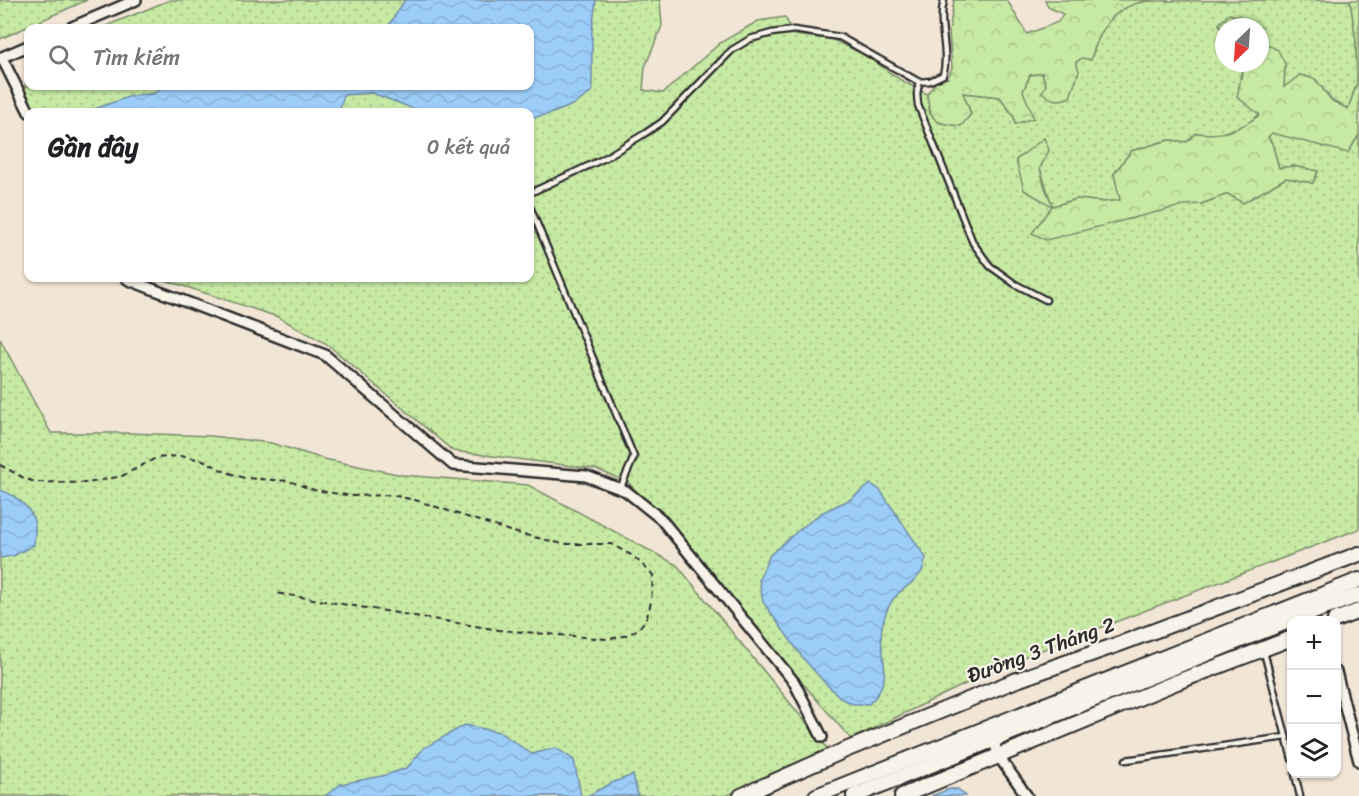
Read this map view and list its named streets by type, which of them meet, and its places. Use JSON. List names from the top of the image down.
{
  "streets": {
    "main road": ["Đường 3 Tháng 2"]
  },
  "north": "bottom left",
  "page": {
    "search": "Tìm kiếm",
    "heading": ["Gần đây", "0 kết quả"],
    "map_buttons": ["+", "−"]
  }
}
